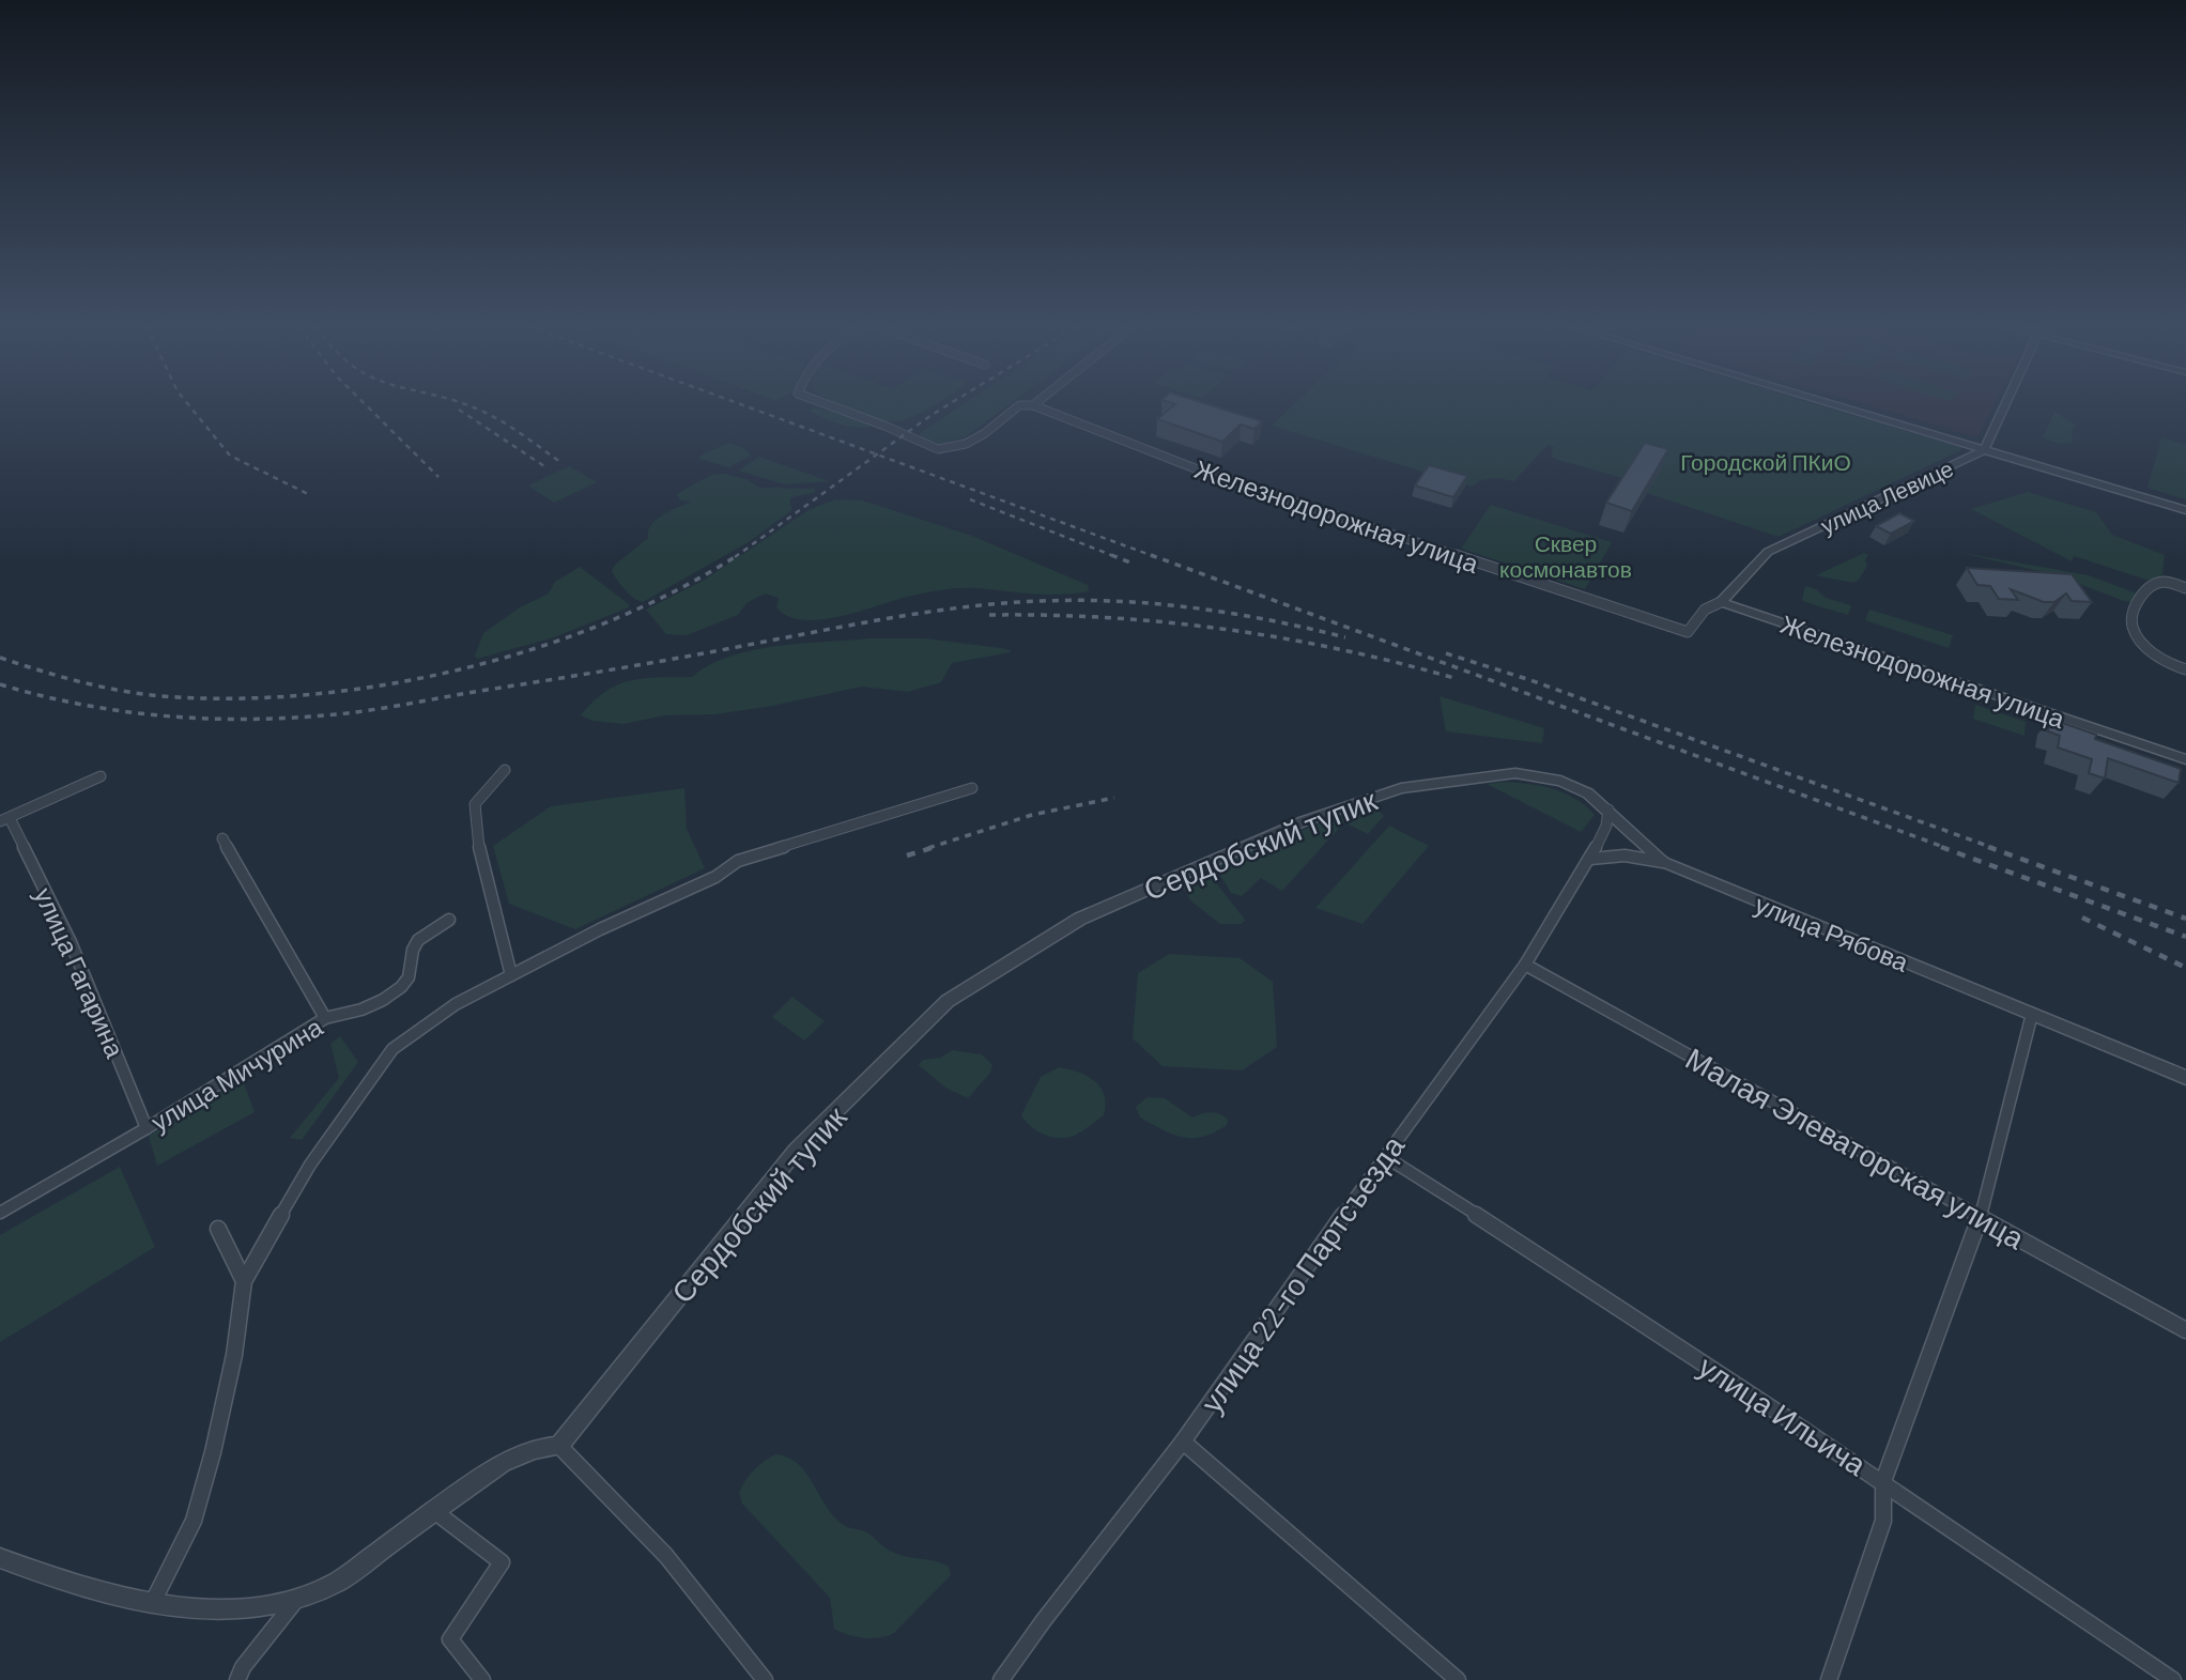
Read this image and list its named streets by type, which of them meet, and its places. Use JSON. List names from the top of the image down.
{
  "streets": {
    "street": [
      "улица Левице",
      "Железнодорожная улица",
      "Сердобский тупик",
      "улица Рябова",
      "улица Гагарина",
      "улица Мичурина",
      "Малая Элеваторская улица",
      "улица 22-го Партсъезда",
      "улица Ильича"
    ]
  },
  "crossings": [
    ["улица Левице", "Железнодорожная улица"],
    ["Сердобский тупик", "улица Рябова"],
    ["улица Рябова", "улица 22-го Партсъезда"],
    ["улица Гагарина", "улица Мичурина"],
    ["Малая Элеваторская улица", "улица 22-го Партсъезда"],
    ["улица 22-го Партсъезда", "улица Ильича"]
  ],
  "parks": ["Городской ПКиО", "Сквер космонавтов"]
}
